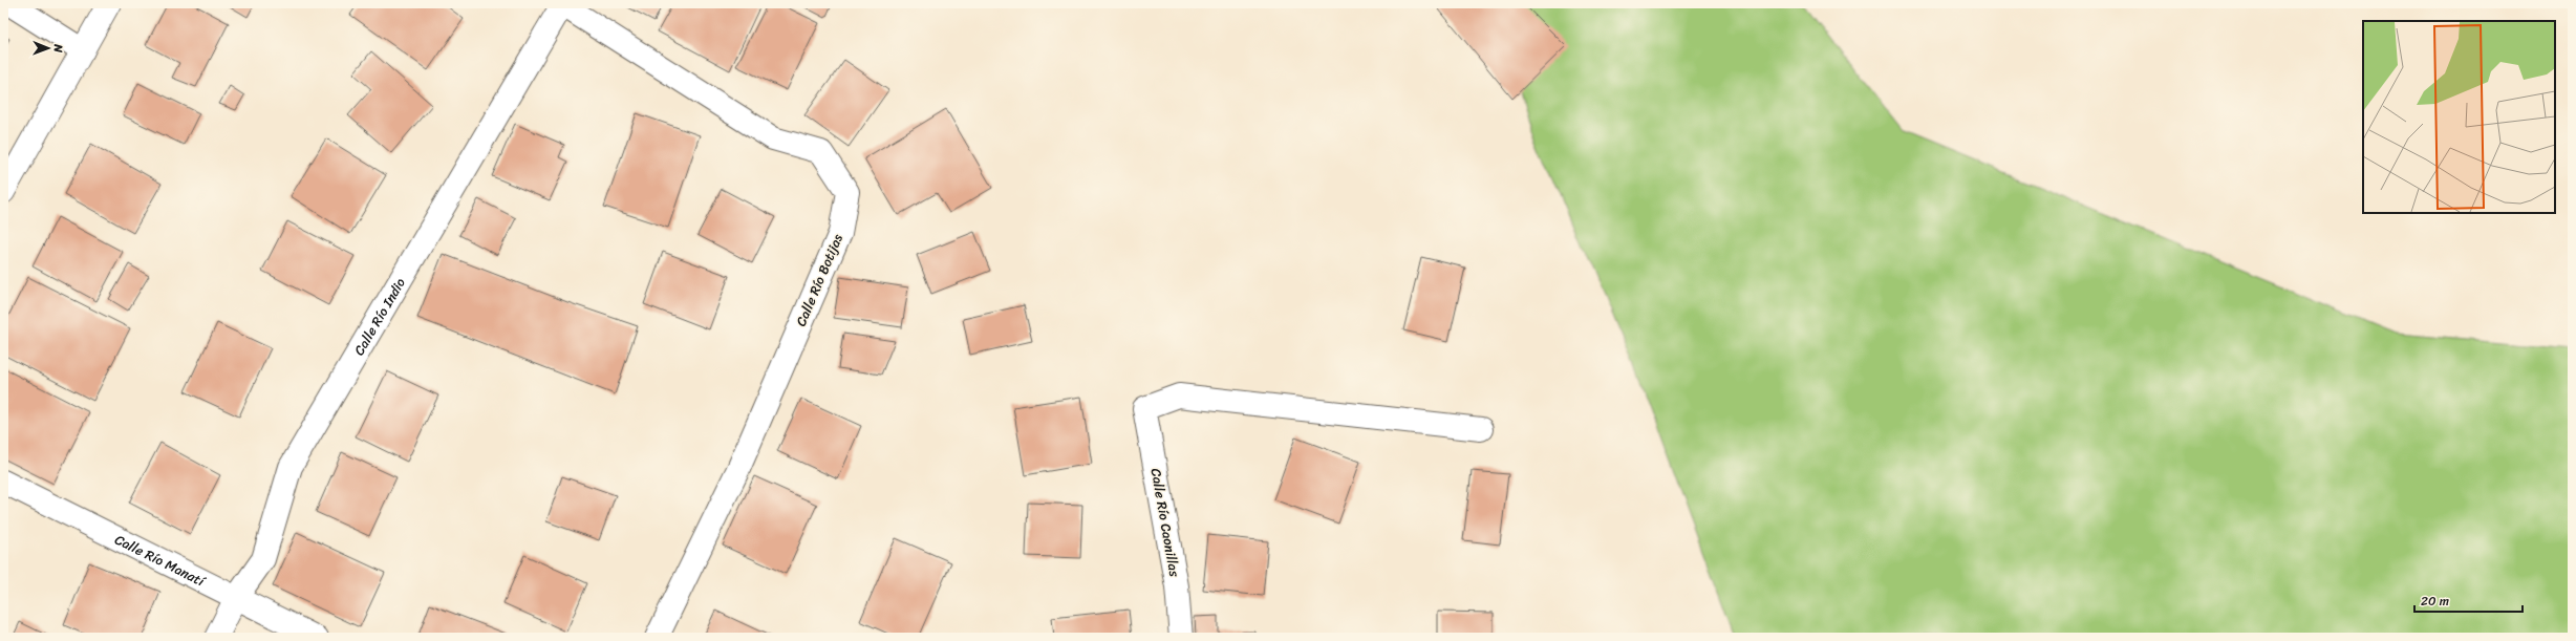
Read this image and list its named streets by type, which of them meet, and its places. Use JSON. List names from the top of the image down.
{
  "streets": {
    "street": [
      "Calle Río Botijas",
      "Calle Río Indio",
      "Calle Río Caonillas",
      "Calle Río Manatí"
    ]
  },
  "crossings": [
    ["Calle Río Botijas", "Calle Río Indio"],
    ["Calle Río Indio", "Calle Río Manatí"]
  ],
  "scale_bar": "20 m",
  "north": "right"
}
